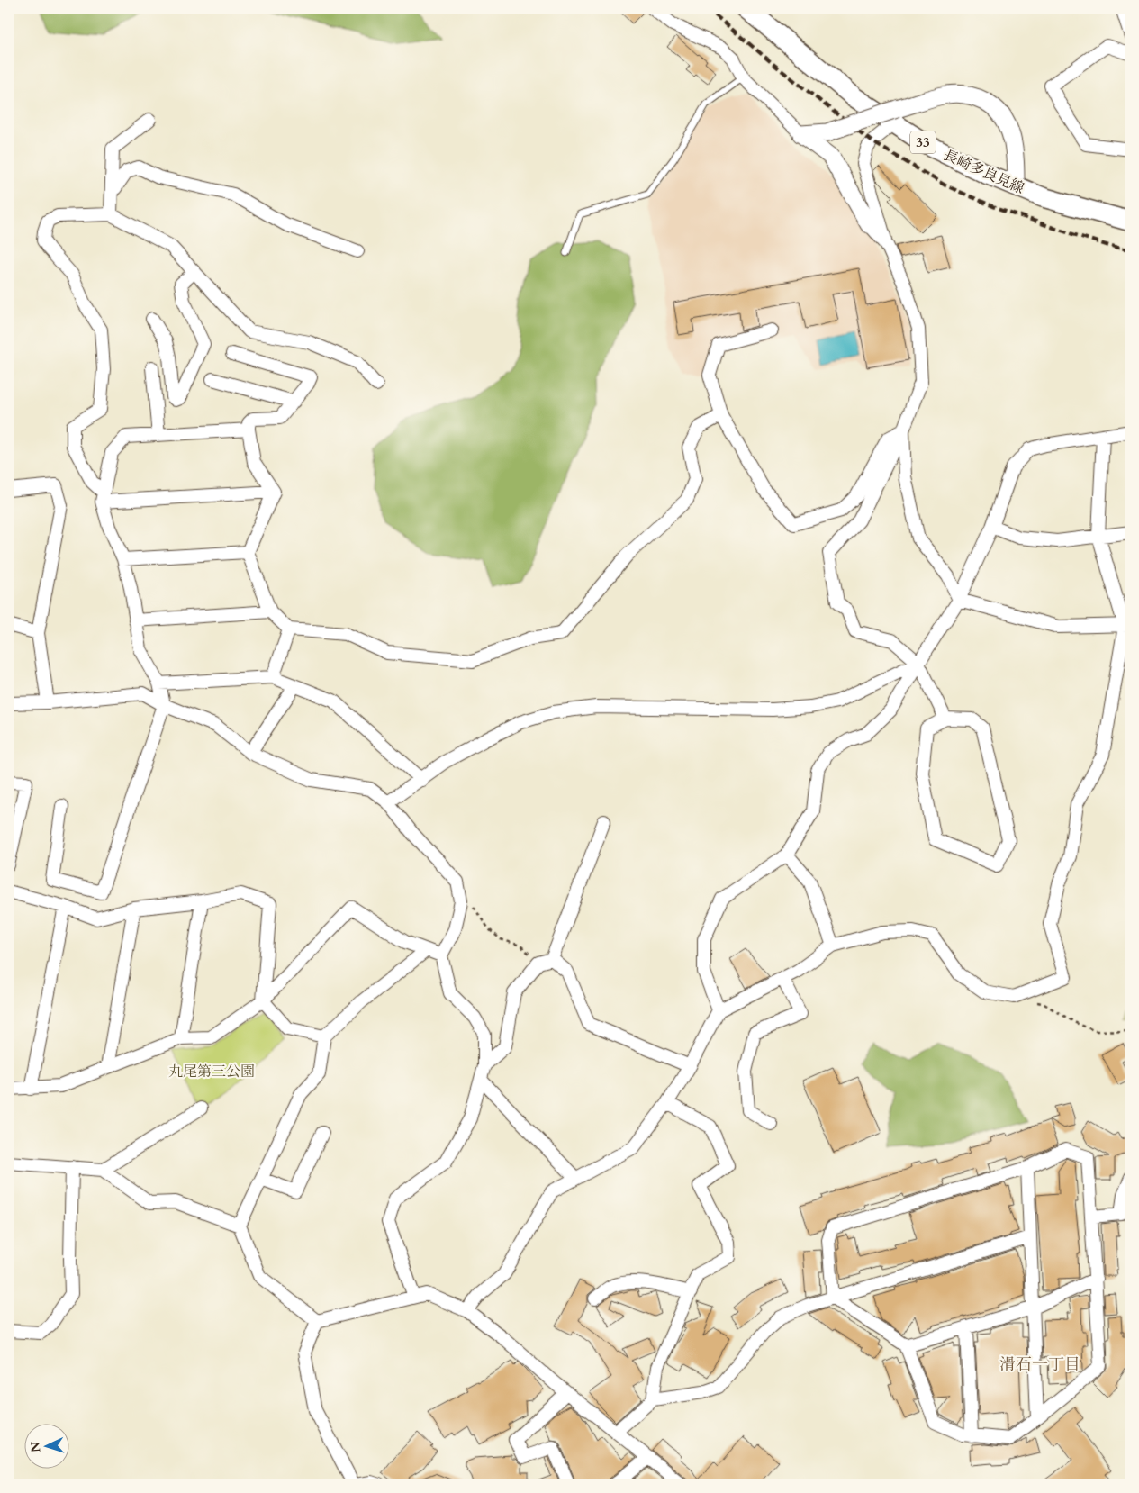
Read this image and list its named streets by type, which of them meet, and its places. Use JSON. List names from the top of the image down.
{
  "streets": {
    "main road": ["33", "長崎多良見線"]
  },
  "districts": ["滑石一丁目"],
  "parks": ["丸尾第三公園"],
  "north": "left"
}
